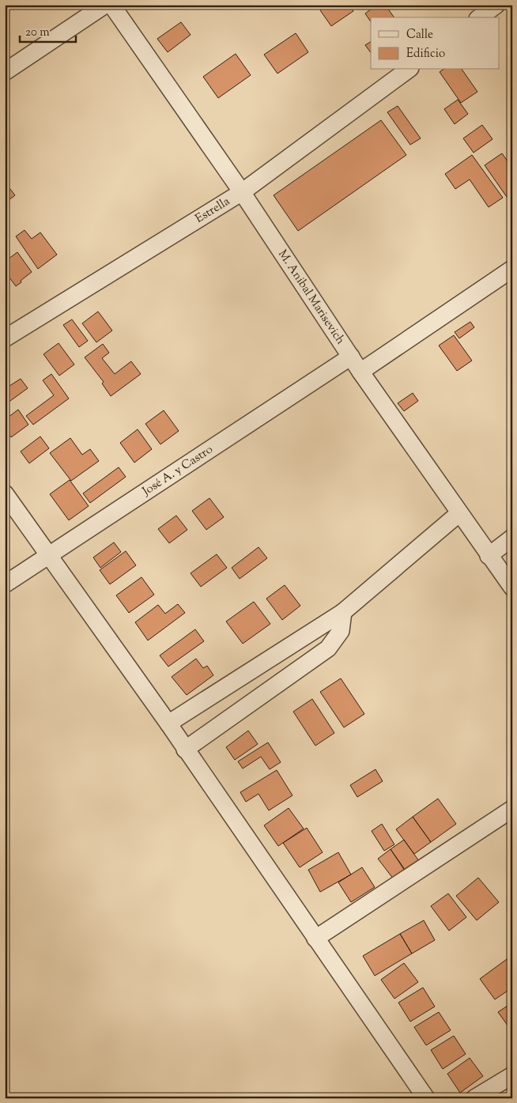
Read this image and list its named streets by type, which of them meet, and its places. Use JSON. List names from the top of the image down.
{
  "streets": {
    "street": ["Estrella", "M. Anibal Marisevich", "José A. y Castro"]
  },
  "crossings": [
    ["Estrella", "M. Anibal Marisevich"],
    ["M. Anibal Marisevich", "José A. y Castro"]
  ],
  "legend": ["Calle", "Edificio"],
  "scale_bar": "20 m"
}
